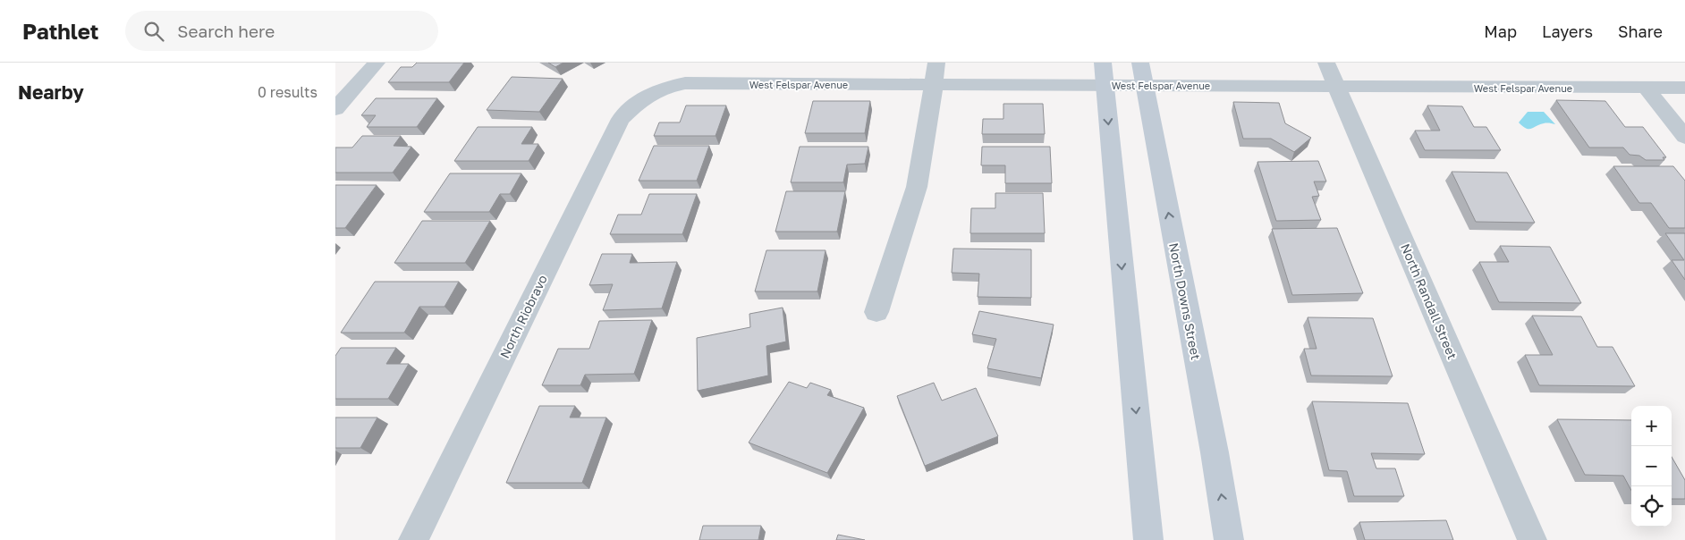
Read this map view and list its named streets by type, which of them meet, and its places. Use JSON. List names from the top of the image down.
{
  "streets": {
    "main road": ["North Downs Street"],
    "street": ["West Felspar Avenue", "North Randall Street", "North Riobravo"]
  },
  "crossings": [
    ["West Felspar Avenue", "North Downs Street"],
    ["West Felspar Avenue", "North Randall Street"],
    ["West Felspar Avenue", "North Riobravo"]
  ],
  "page": {
    "header": "Pathlet",
    "search": "Search here",
    "nav": ["Map", "Layers", "Share"],
    "heading": ["Nearby", "0 results"],
    "map_buttons": ["+", "−"]
  }
}
